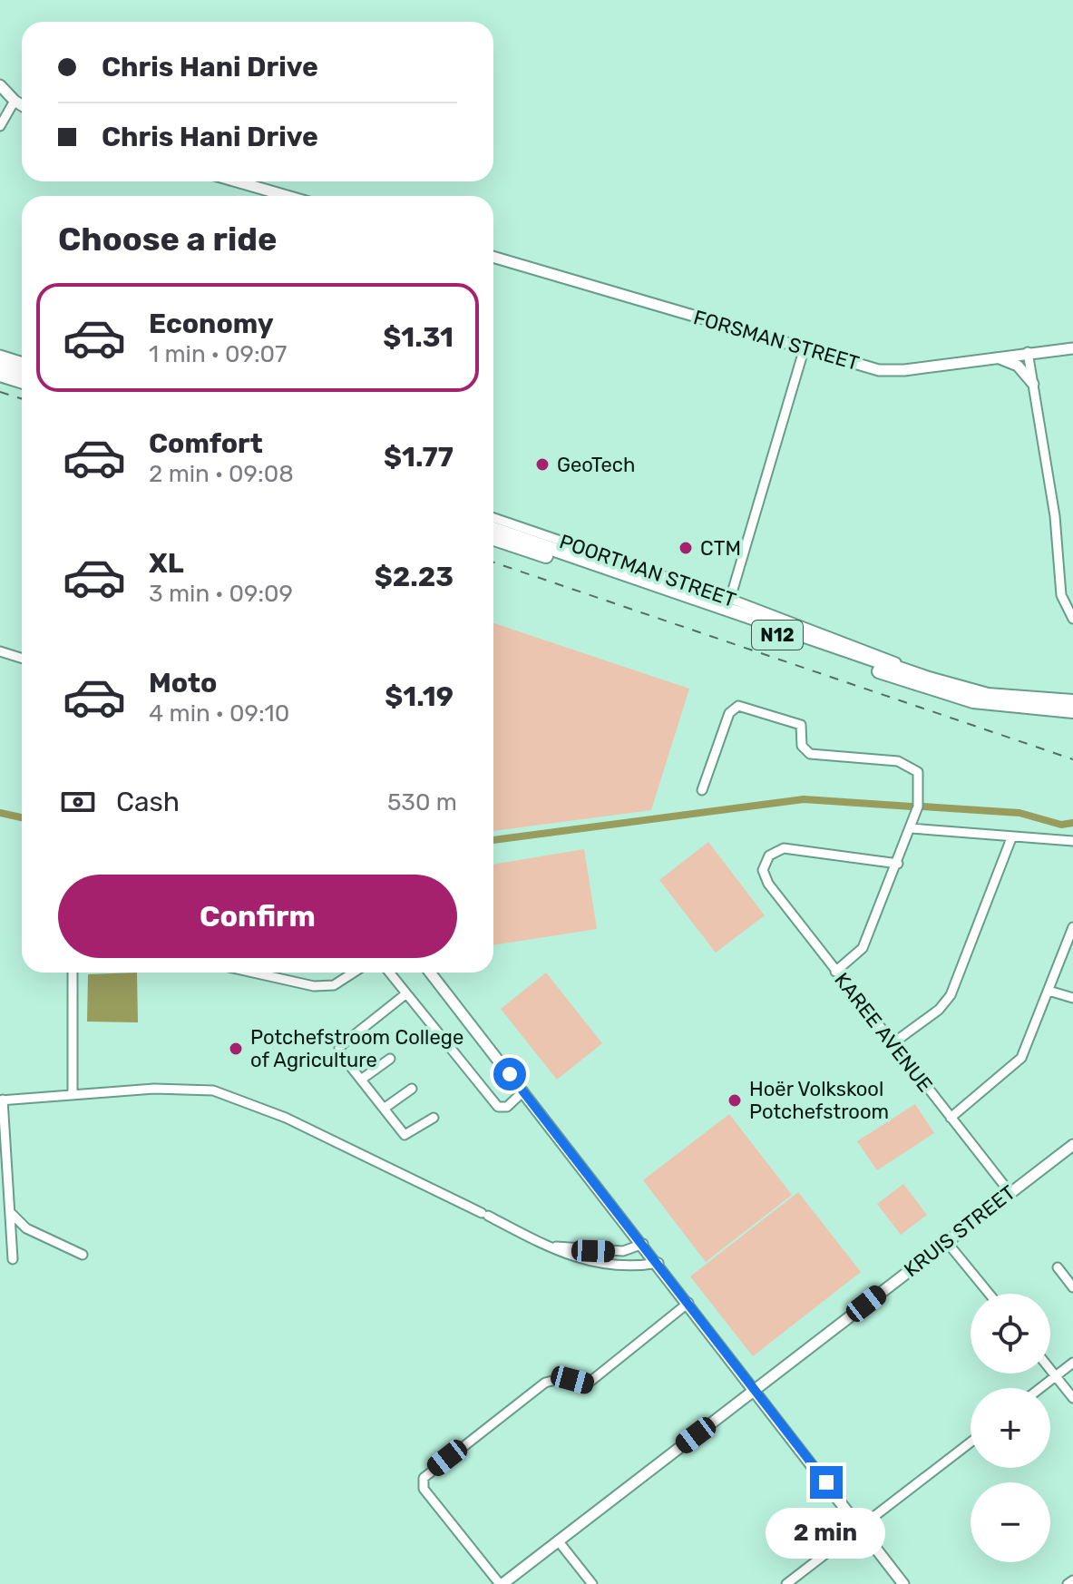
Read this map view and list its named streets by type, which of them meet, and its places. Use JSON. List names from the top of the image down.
{
  "streets": {
    "highway": ["N12"],
    "street": [
      "FORSMAN STREET",
      "POORTMAN STREET",
      "KAREE AVENUE",
      "KRUIS STREET"
    ]
  },
  "crossings": [
    ["POORTMAN STREET", "N12"],
    ["KAREE AVENUE", "KRUIS STREET"]
  ],
  "places": [
    "GeoTech",
    "CTM",
    "Potchefstroom College of Agriculture",
    "Hoër Volkskool Potchefstroom"
  ],
  "page": {
    "banner": ["Chris Hani Drive", "Chris Hani Drive"],
    "heading": "Choose a ride",
    "list": [
      {
        "name": "Economy",
        "note": "1 min · 09:07",
        "value": "$1.31"
      },
      {
        "name": "Comfort",
        "note": "2 min · 09:08",
        "value": "$1.77"
      },
      {
        "name": "XL",
        "note": "3 min · 09:09",
        "value": "$2.23"
      },
      {
        "name": "Moto",
        "note": "4 min · 09:10",
        "value": "$1.19"
      }
    ],
    "pay": ["Cash", "530 m"],
    "buttons": "Confirm",
    "map_buttons": ["+", "−"],
    "bubble": "2 min"
  }
}
